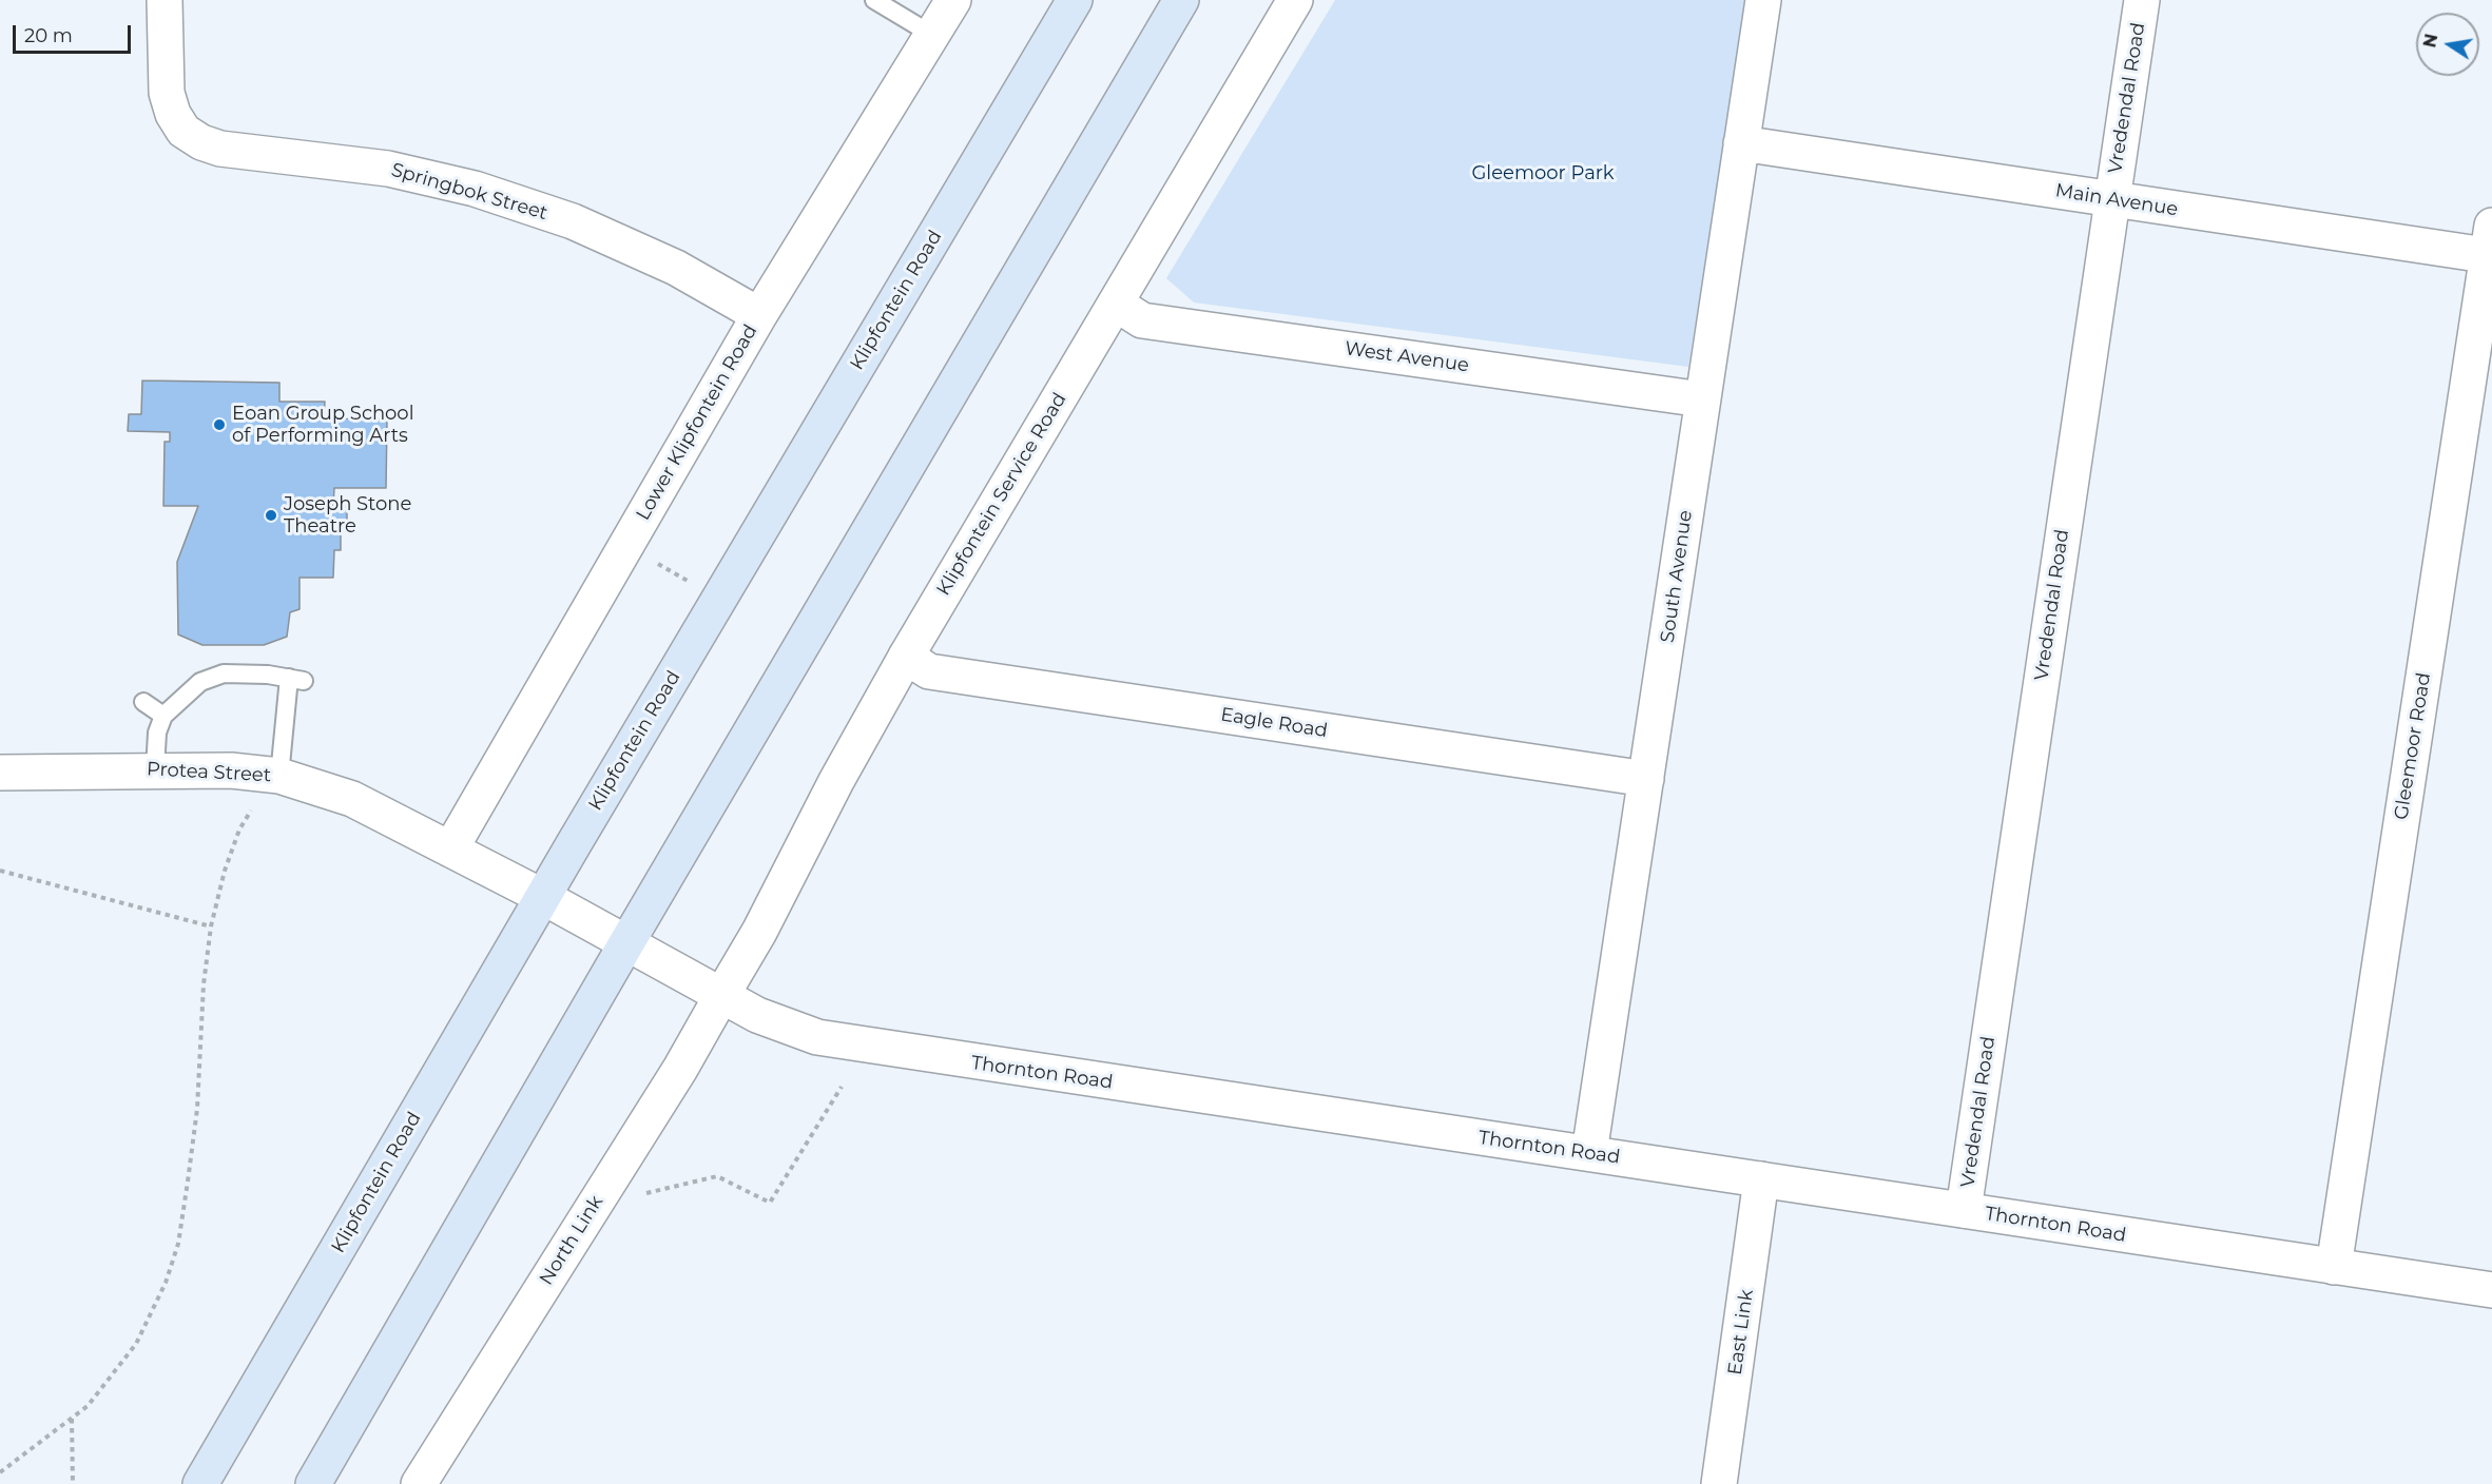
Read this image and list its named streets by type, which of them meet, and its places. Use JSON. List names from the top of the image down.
{
  "streets": {
    "main road": ["Klipfontein Road"],
    "street": [
      "Vredendal Road",
      "Springbok Street",
      "Main Avenue",
      "West Avenue",
      "Lower Klipfontein Road",
      "Klipfontein Service Road",
      "South Avenue",
      "Eagle Road",
      "Gleemoor Road",
      "Protea Street",
      "Thornton Road",
      "North Link",
      "East Link"
    ]
  },
  "crossings": [
    ["Vredendal Road", "Main Avenue"],
    ["Vredendal Road", "Thornton Road"],
    ["Springbok Street", "Lower Klipfontein Road"],
    ["Main Avenue", "South Avenue"],
    ["Main Avenue", "Gleemoor Road"],
    ["Klipfontein Road", "Protea Street"],
    ["West Avenue", "Klipfontein Service Road"],
    ["West Avenue", "South Avenue"],
    ["Lower Klipfontein Road", "Protea Street"],
    ["Klipfontein Service Road", "Eagle Road"],
    ["Klipfontein Service Road", "Thornton Road"],
    ["Klipfontein Service Road", "North Link"],
    ["South Avenue", "Eagle Road"],
    ["South Avenue", "Thornton Road"],
    ["Gleemoor Road", "Thornton Road"],
    ["Protea Street", "Thornton Road"],
    ["Thornton Road", "North Link"],
    ["Thornton Road", "East Link"]
  ],
  "parks": ["Gleemoor Park"],
  "places": ["Eoan Group School of Performing Arts", "Joseph Stone Theatre"],
  "scale_bar": "20 m",
  "north": "left"
}
